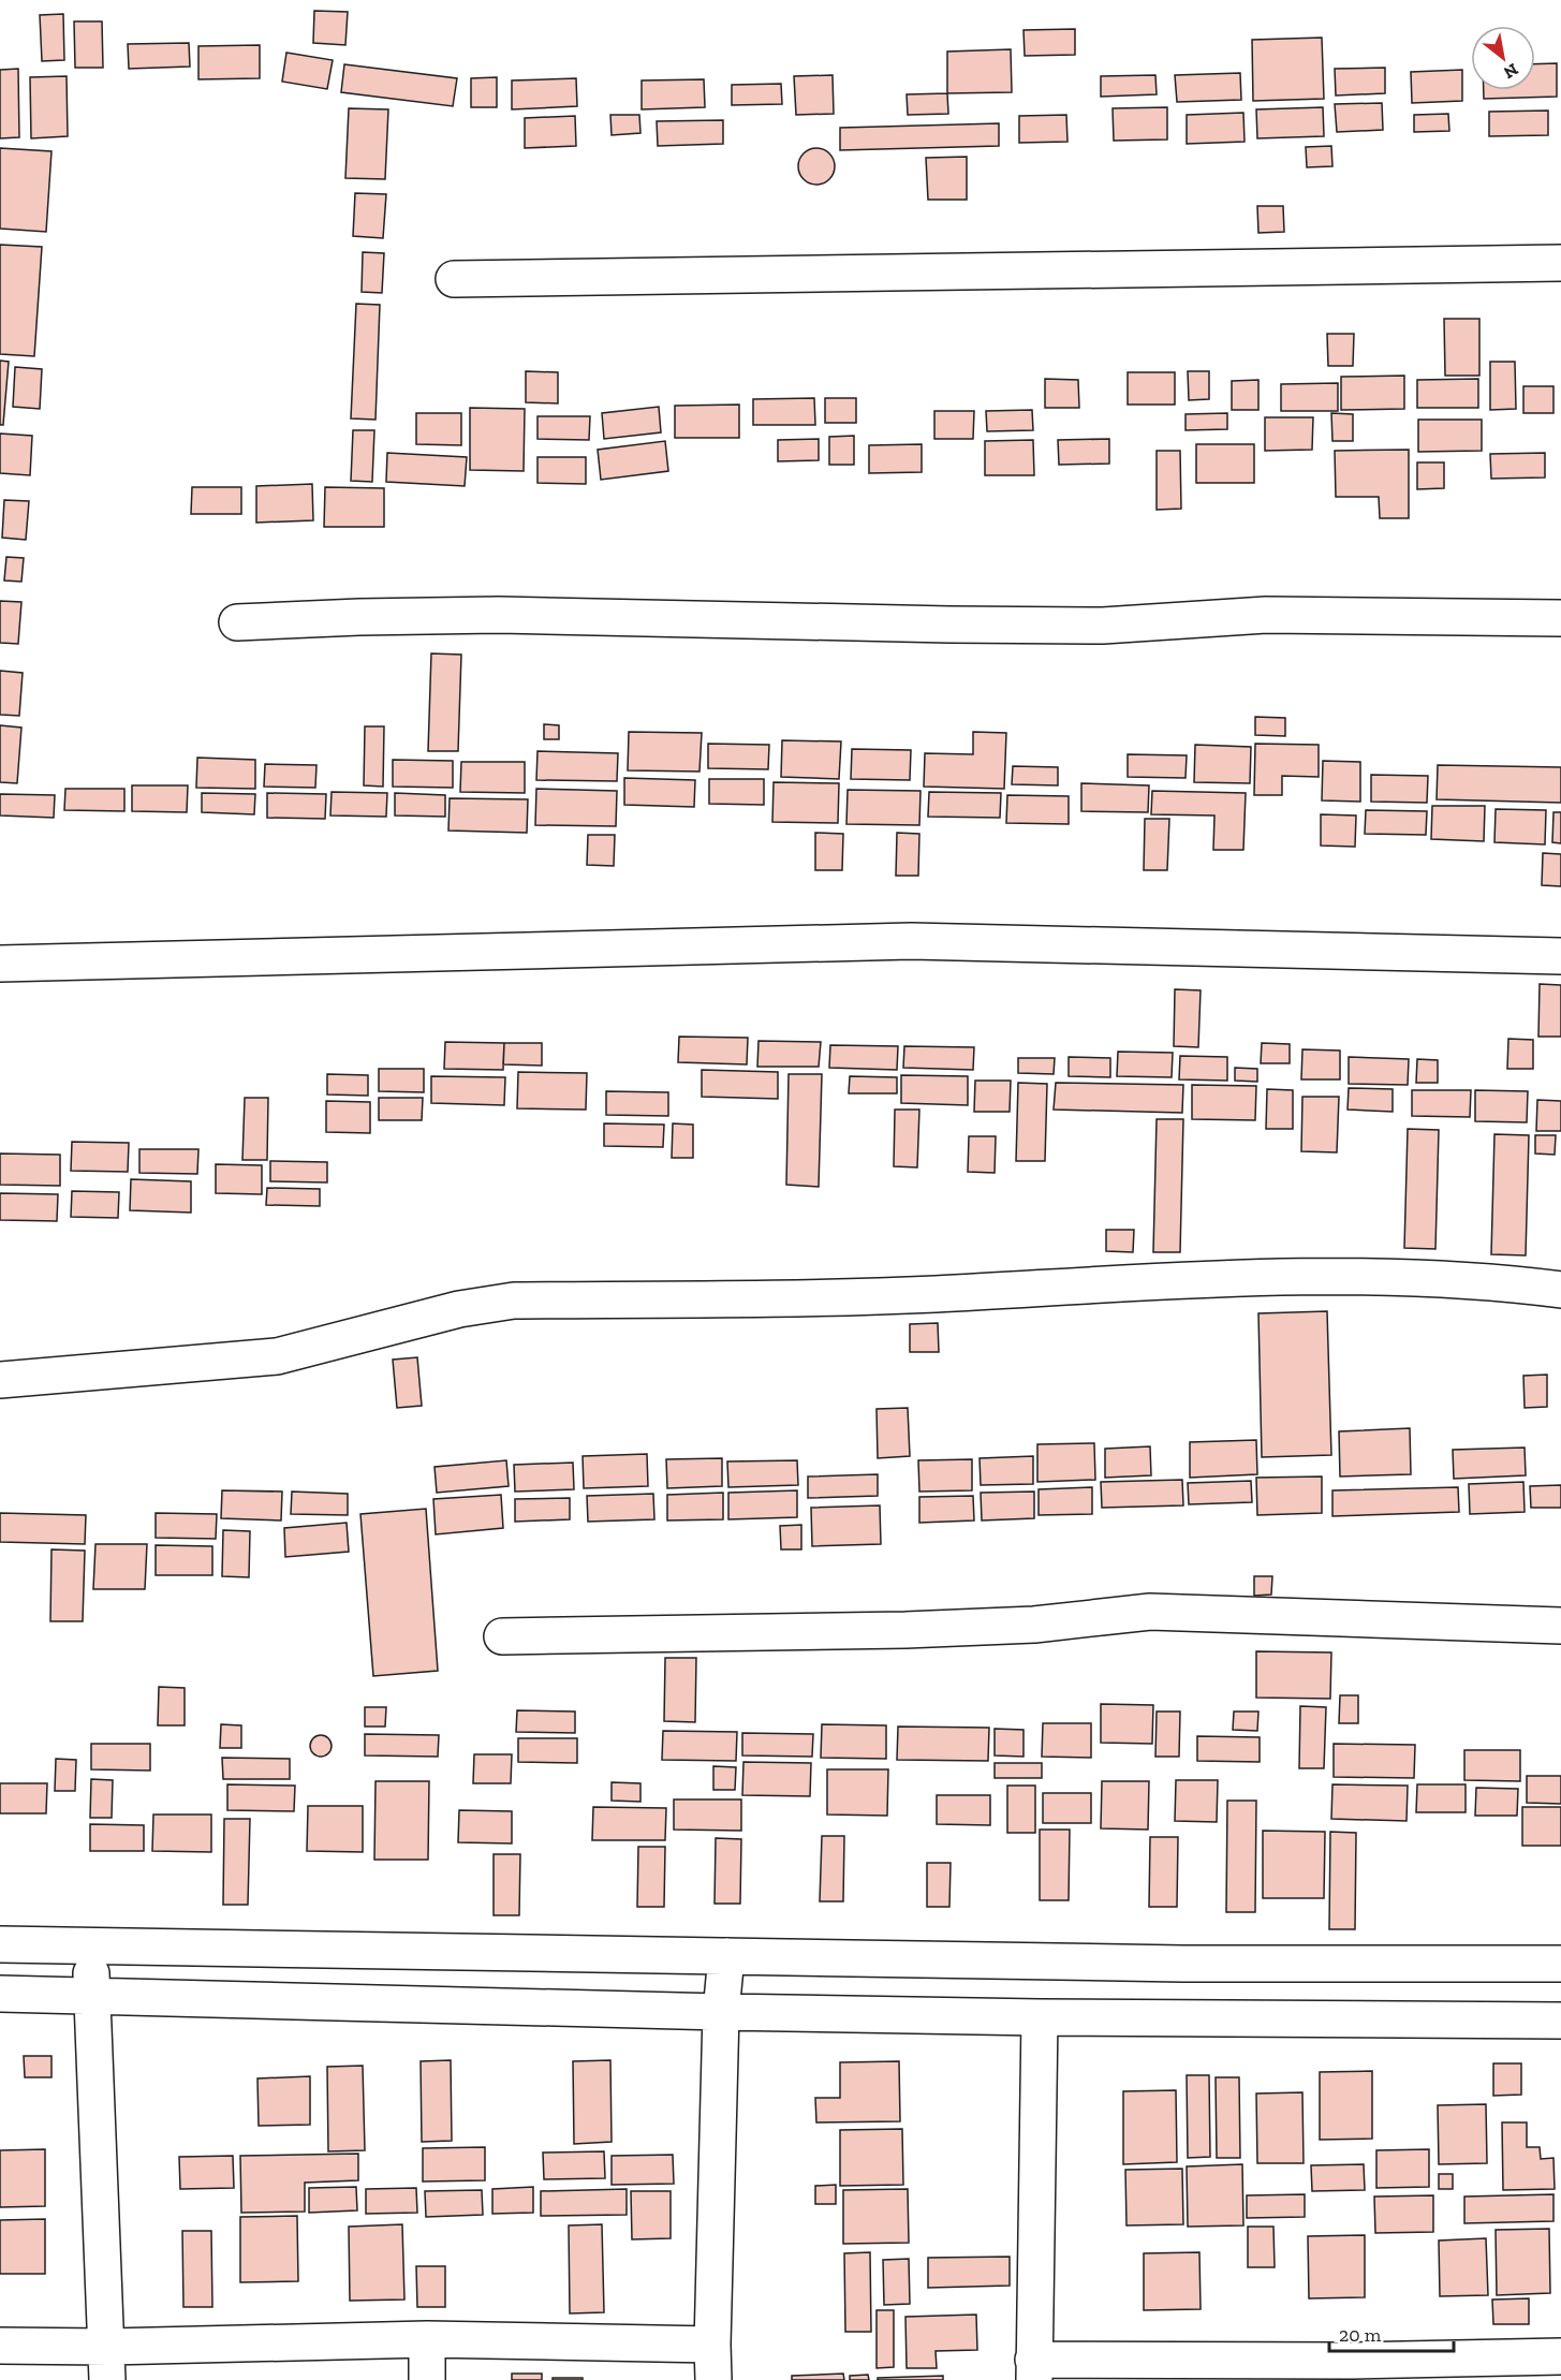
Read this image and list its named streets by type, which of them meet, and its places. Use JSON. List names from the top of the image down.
{
  "scale_bar": "20 m",
  "north": "bottom right"
}
